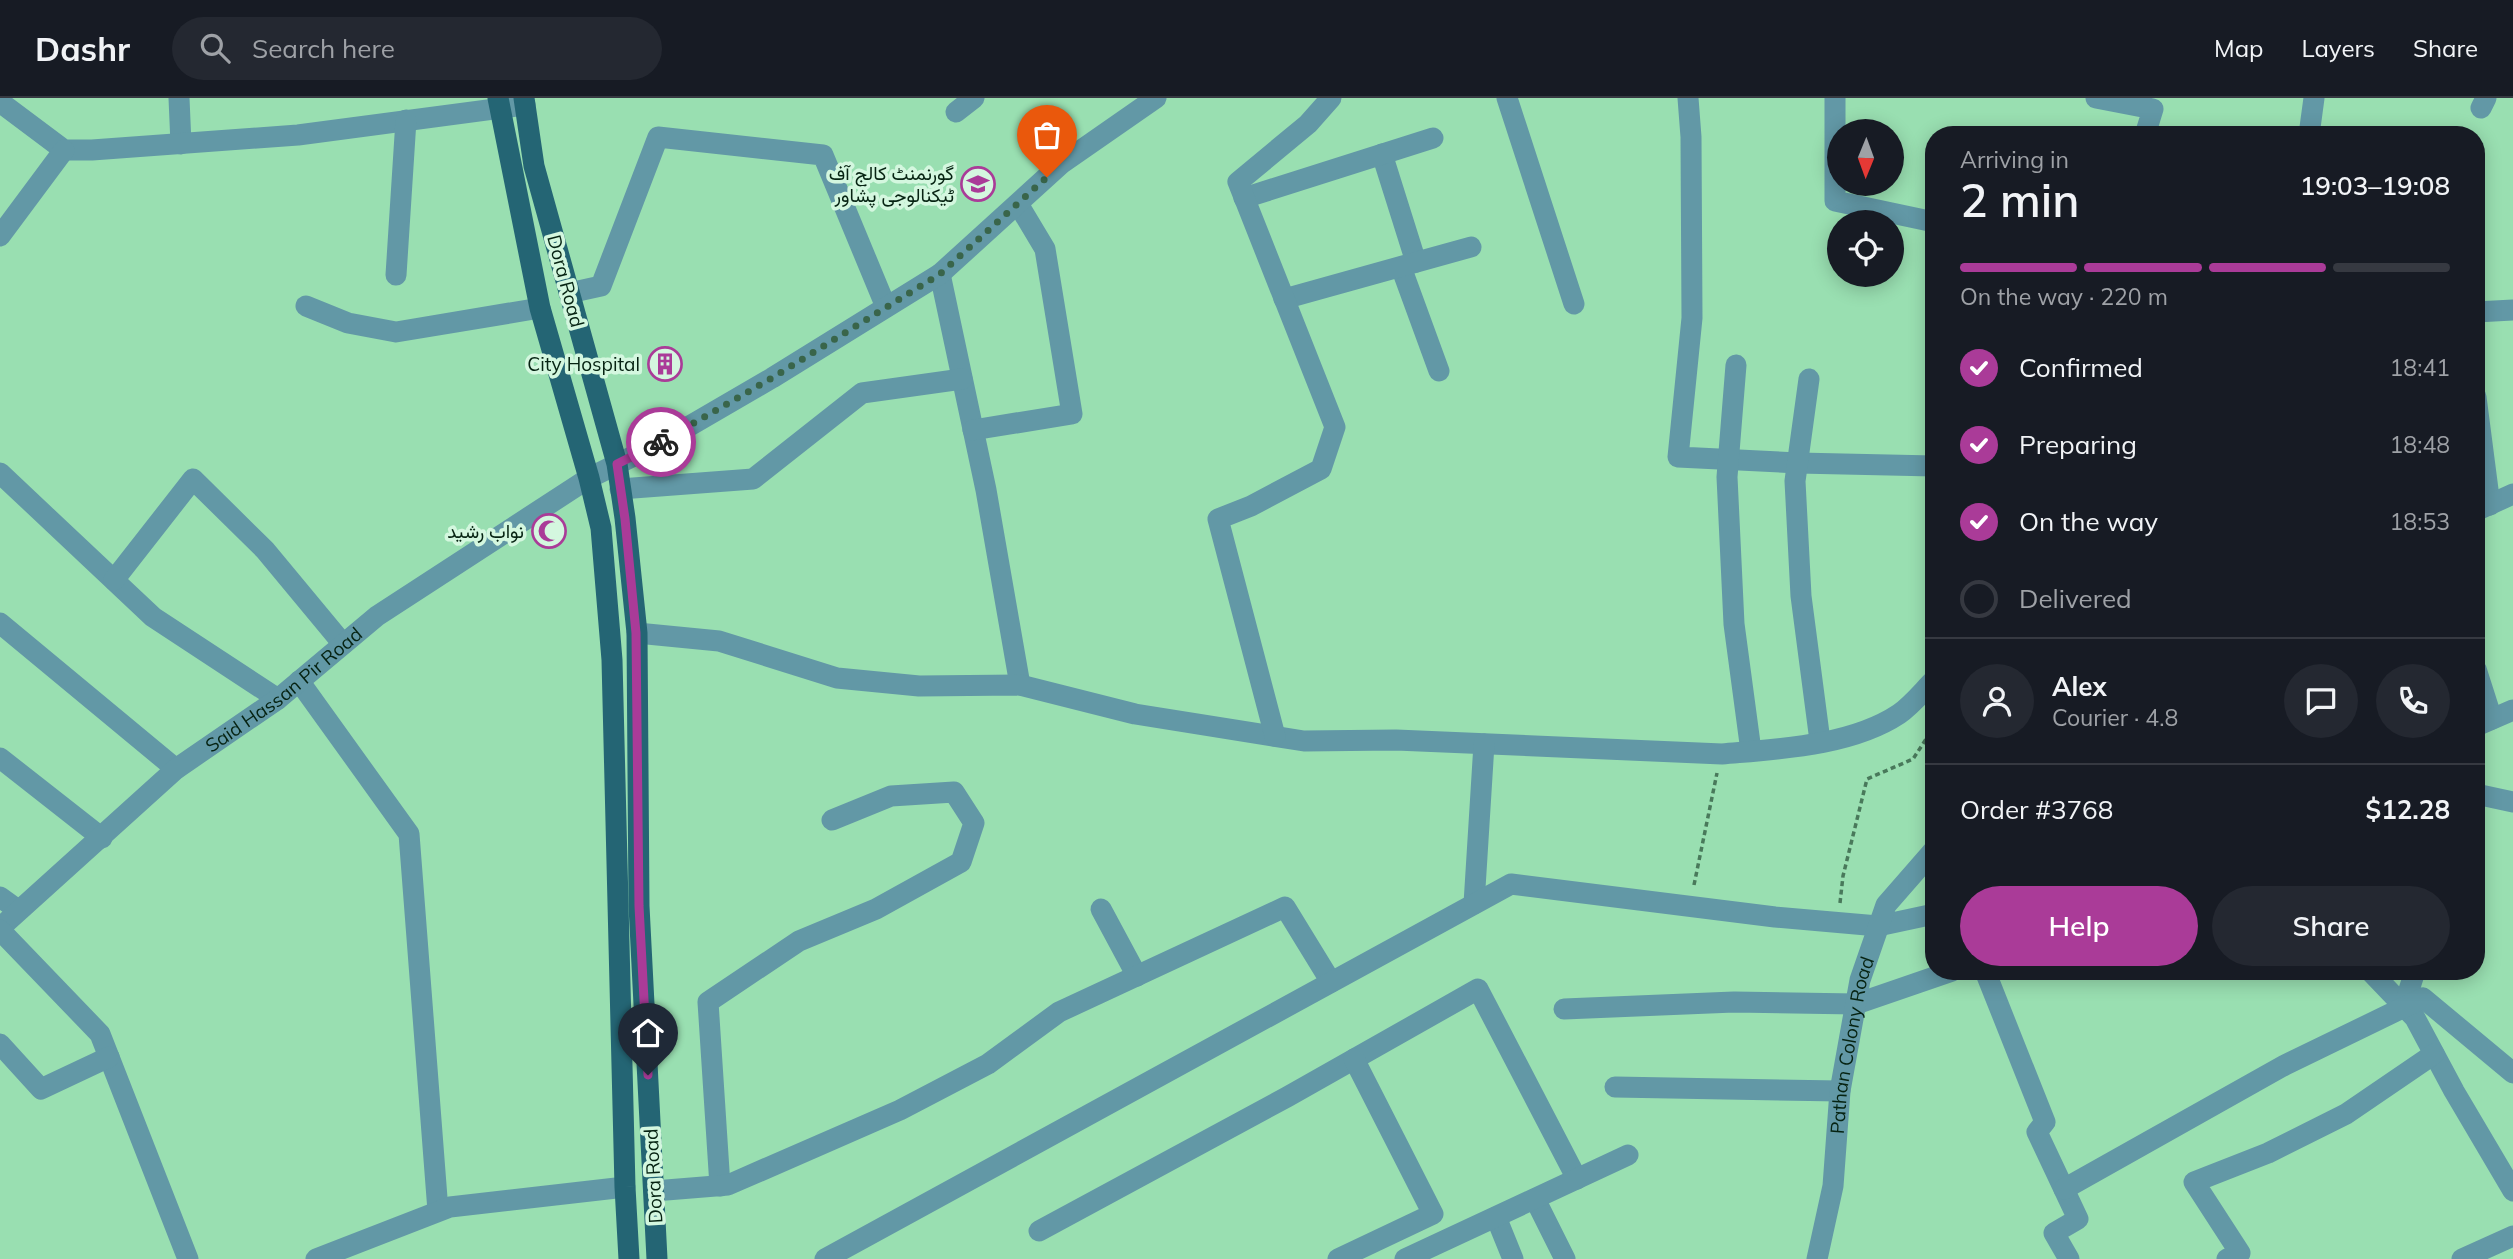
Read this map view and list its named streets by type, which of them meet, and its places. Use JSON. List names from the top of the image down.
{
  "streets": {
    "main road": ["Dora Road"],
    "street": ["Said Hassan Pir Road", "Pathan Colony Road"]
  },
  "crossings": [
    ["Dora Road", "Said Hassan Pir Road"]
  ],
  "places": {
    "school or university": ["گورنمنٹ کالج آف ٹیکنالوجی پشاور"],
    "building": ["City Hospital"],
    "mosque": ["نواب رشید"]
  },
  "north": "bottom",
  "page": {
    "header": "Dashr",
    "search": "Search here",
    "nav": ["Map", "Layers", "Share"],
    "heading": ["2 min", "Arriving in", "19:03–19:08"],
    "panel": [
      "Alex",
      "Courier · 4.8",
      "Order #3768",
      "$12.28"
    ],
    "bar": "On the way · 220 m",
    "list": [
      ["Confirmed", "18:41"],
      ["Preparing", "18:48"],
      ["On the way", "18:53"],
      "Delivered"
    ],
    "buttons": ["Help", "Share"]
  }
}
